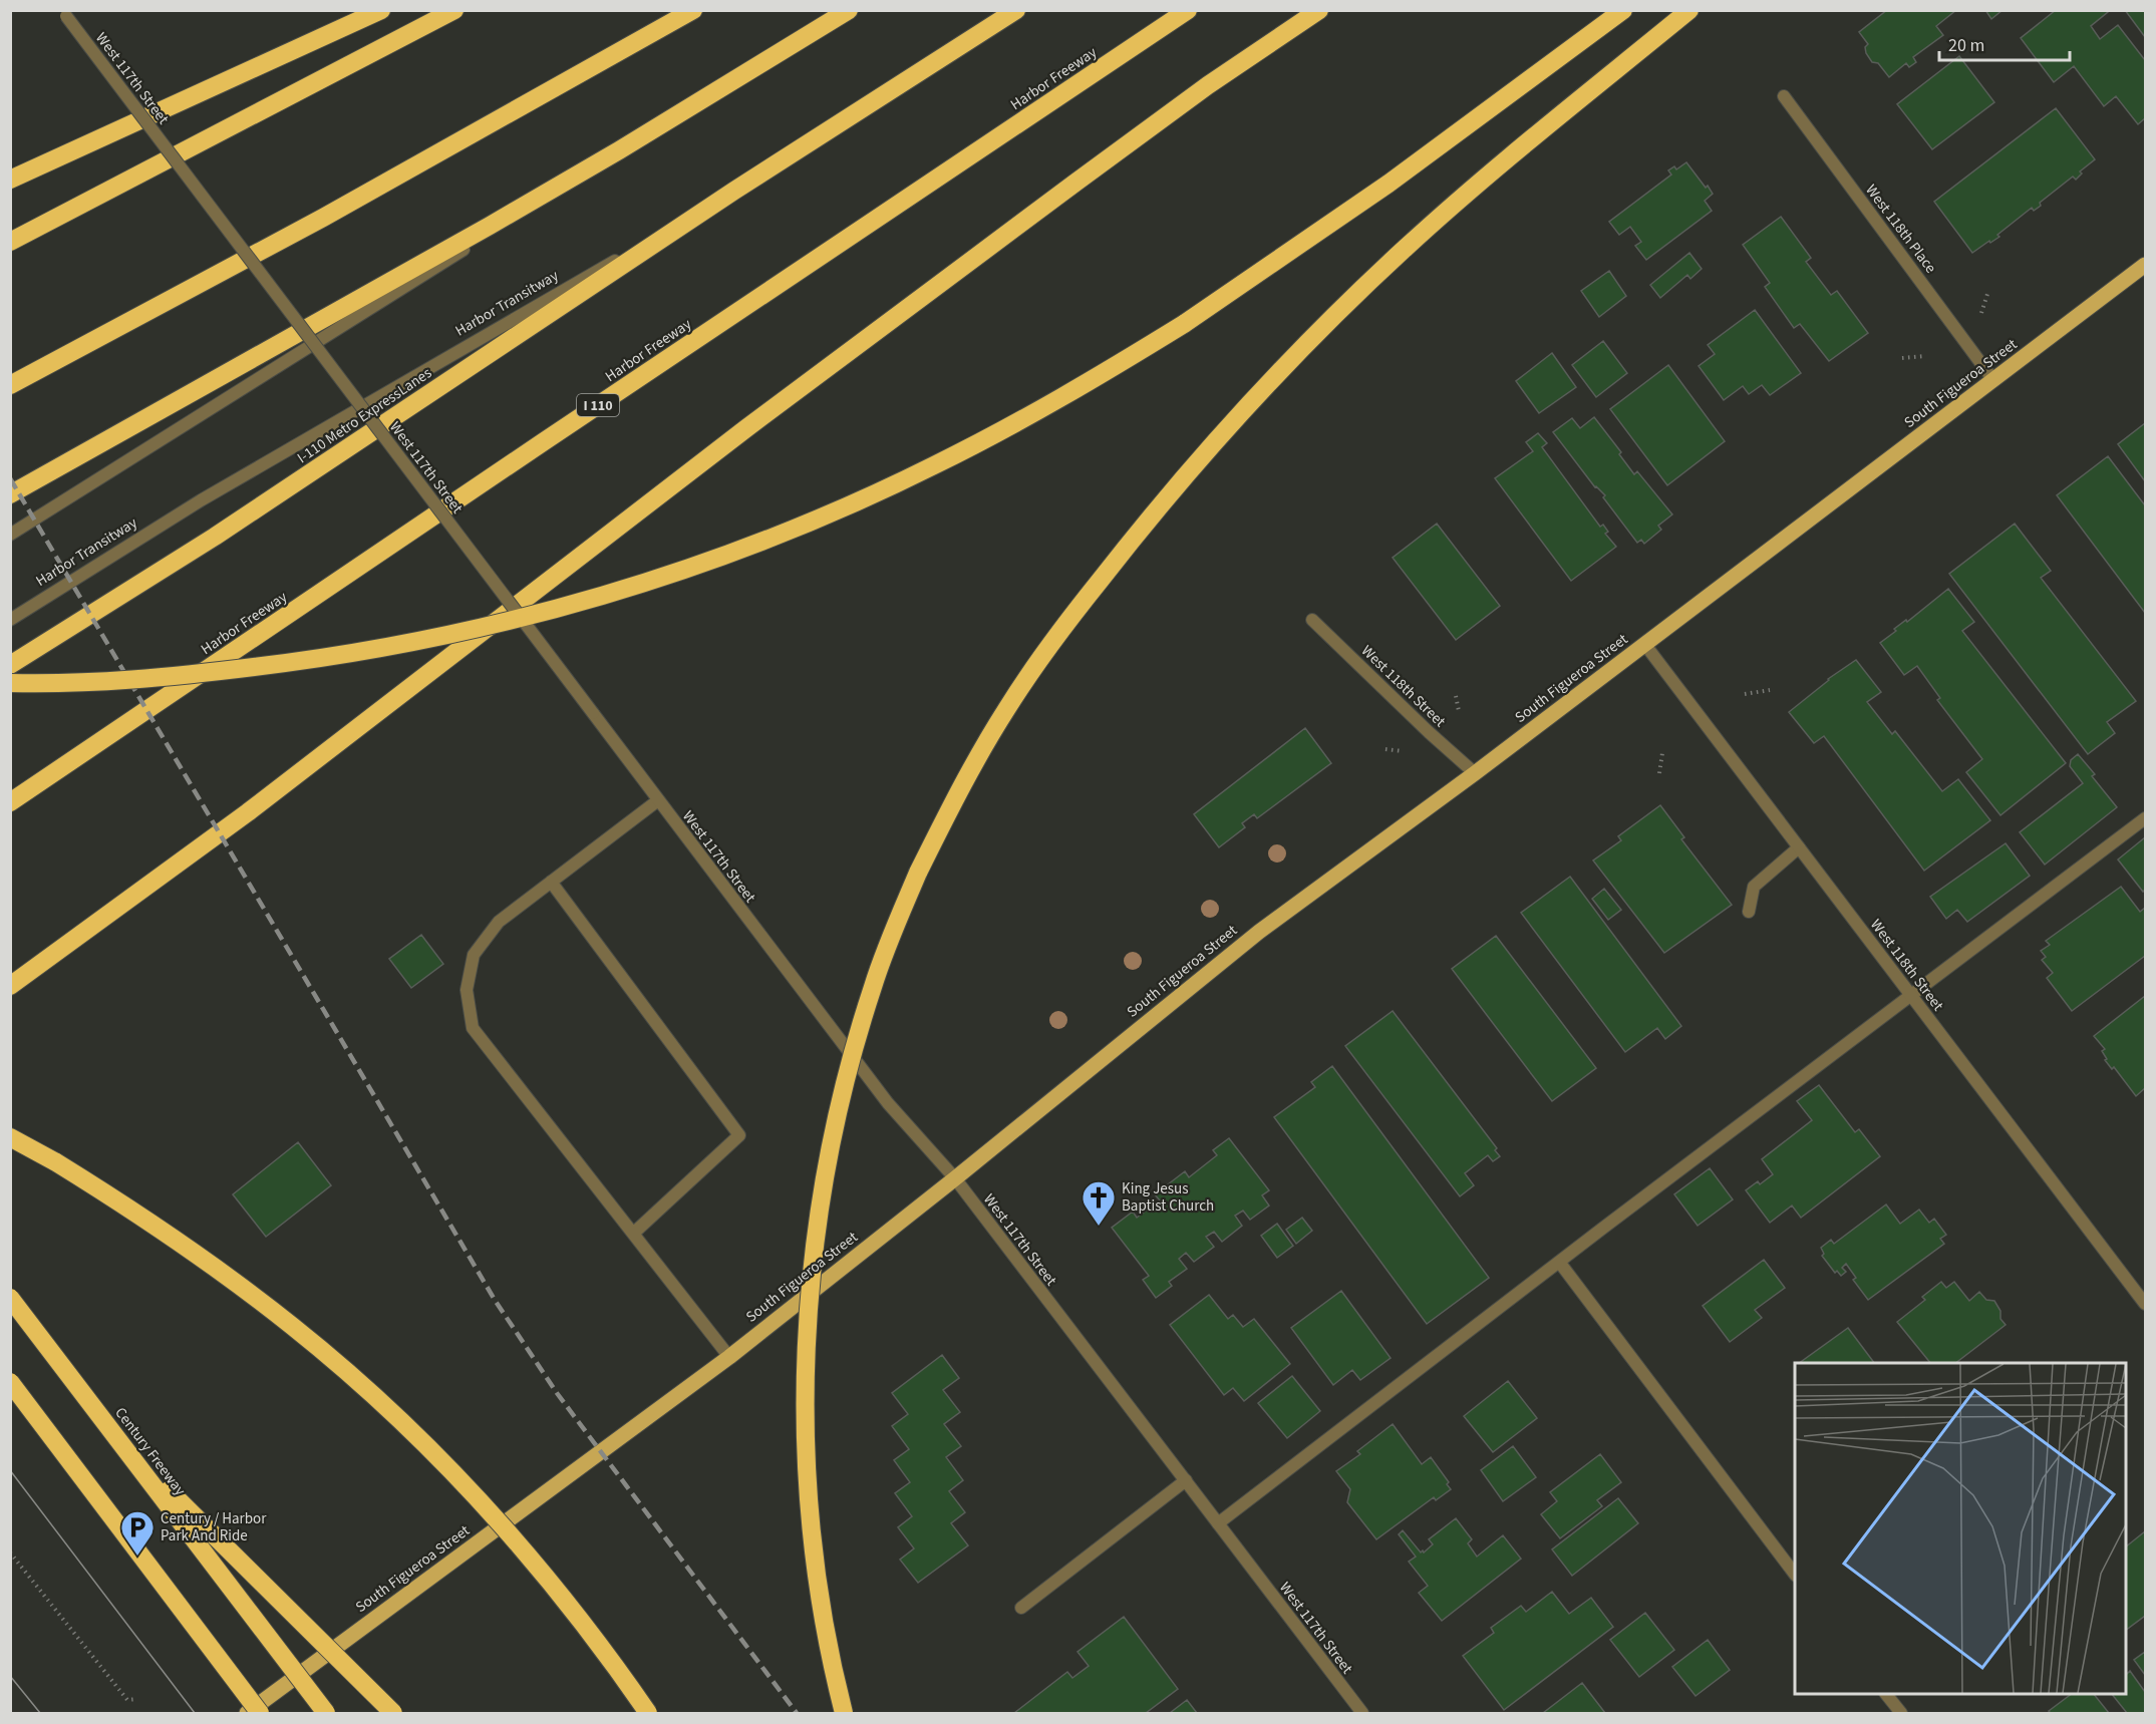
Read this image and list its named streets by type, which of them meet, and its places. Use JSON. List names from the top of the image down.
{
  "streets": {
    "highway": [
      "Harbor Freeway",
      "Harbor Transitway",
      "I 110",
      "I-110 Metro ExpressLanes",
      "Century Freeway"
    ],
    "main road": ["South Figueroa Street"],
    "street": ["West 117th Street", "West 118th Place", "West 118th Street"]
  },
  "crossings": [
    ["West 117th Street", "South Figueroa Street"],
    ["West 118th Place", "South Figueroa Street"],
    ["Harbor Transitway", "I-110 Metro ExpressLanes"],
    ["South Figueroa Street", "West 118th Street"]
  ],
  "places": {
    "church": ["King Jesus Baptist Church"],
    "parking": ["Century / Harbor Park And Ride"]
  },
  "scale_bar": "20 m"
}
